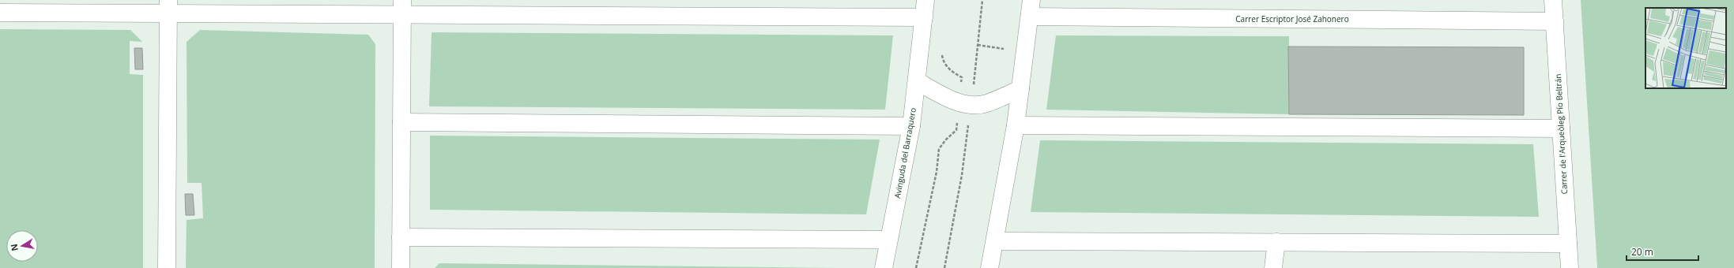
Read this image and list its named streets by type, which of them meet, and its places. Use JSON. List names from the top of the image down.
{
  "streets": {
    "street": ["Carrer Escriptor José Zahonero", "Carrer de l'Arqueòleg Pío Beltrán", "Avinguda del Barraquero"]
  },
  "crossings": [
    ["Carrer Escriptor José Zahonero", "Carrer de l'Arqueòleg Pío Beltrán"]
  ],
  "scale_bar": "20 m",
  "north": "left"
}
